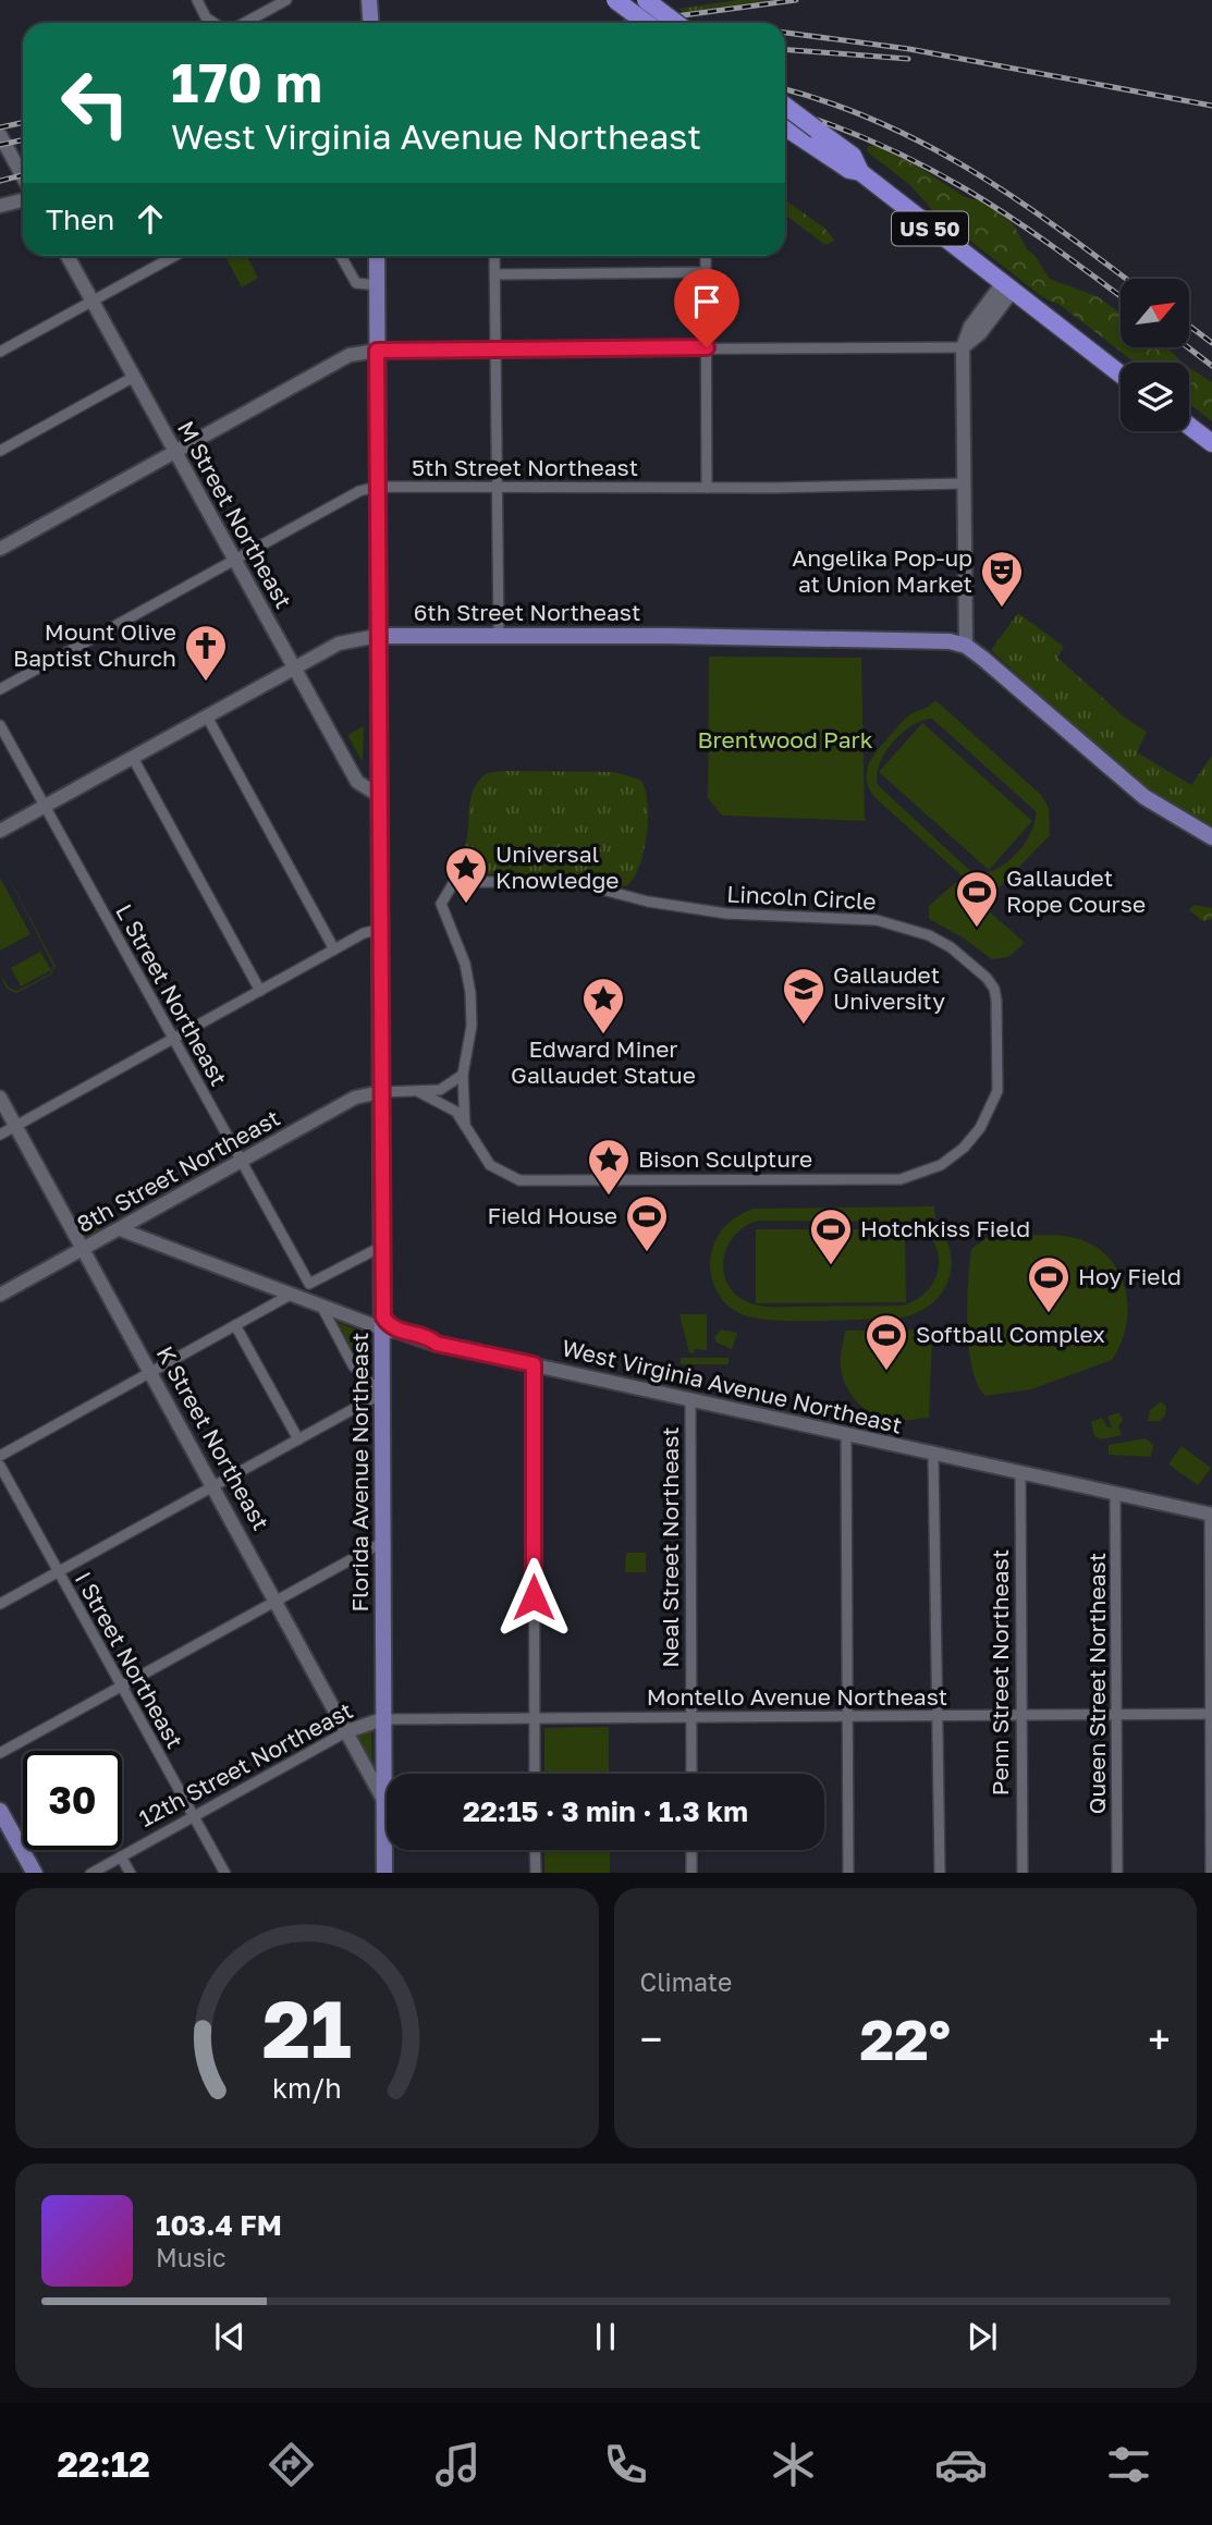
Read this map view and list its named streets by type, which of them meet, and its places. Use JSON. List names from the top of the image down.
{
  "streets": {
    "highway": ["US 50"],
    "main road": ["6th Street Northeast", "Florida Avenue Northeast"],
    "street": [
      "5th Street Northeast",
      "M Street Northeast",
      "Lincoln Circle",
      "L Street Northeast",
      "8th Street Northeast",
      "West Virginia Avenue Northeast",
      "K Street Northeast",
      "Neal Street Northeast",
      "I Street Northeast",
      "Penn Street Northeast",
      "Queen Street Northeast",
      "Montello Avenue Northeast",
      "12th Street Northeast"
    ]
  },
  "crossings": [
    ["5th Street Northeast", "M Street Northeast"],
    ["5th Street Northeast", "Florida Avenue Northeast"],
    ["M Street Northeast", "6th Street Northeast"],
    ["M Street Northeast", "Florida Avenue Northeast"],
    ["6th Street Northeast", "L Street Northeast"],
    ["6th Street Northeast", "Florida Avenue Northeast"],
    ["L Street Northeast", "8th Street Northeast"],
    ["L Street Northeast", "Florida Avenue Northeast"],
    ["8th Street Northeast", "K Street Northeast"],
    ["8th Street Northeast", "Florida Avenue Northeast"],
    ["West Virginia Avenue Northeast", "Neal Street Northeast"],
    ["West Virginia Avenue Northeast", "Penn Street Northeast"],
    ["West Virginia Avenue Northeast", "Queen Street Northeast"],
    ["K Street Northeast", "Florida Avenue Northeast"],
    ["K Street Northeast", "12th Street Northeast"],
    ["Florida Avenue Northeast", "Montello Avenue Northeast"],
    ["Florida Avenue Northeast", "12th Street Northeast"],
    ["Neal Street Northeast", "Montello Avenue Northeast"],
    ["I Street Northeast", "12th Street Northeast"],
    ["Penn Street Northeast", "Montello Avenue Northeast"],
    ["Queen Street Northeast", "Montello Avenue Northeast"],
    ["Montello Avenue Northeast", "12th Street Northeast"]
  ],
  "parks": ["Brentwood Park"],
  "places": {
    "theatre": ["Angelika Pop-up at Union Market"],
    "church": ["Mount Olive Baptist Church"],
    "place": ["Universal Knowledge", "Edward Miner Gallaudet Statue", "Bison Sculpture"],
    "sports": [
      "Gallaudet Rope Course",
      "Field House",
      "Hotchkiss Field",
      "Hoy Field",
      "Softball Complex"
    ],
    "school or university": ["Gallaudet University"]
  },
  "north": "top right",
  "page": {
    "turn": ["170 m", "West Virginia Avenue Northeast"],
    "then": "Then",
    "limit": "30",
    "trip": "22:15 · 3 min · 1.3 km",
    "tile": "Climate",
    "heat": ["−", "22°", "+"],
    "song": ["103.4 FM", "Music"],
    "tabs": "22:12",
    "gauge": ["21", "km/h"]
  }
}
